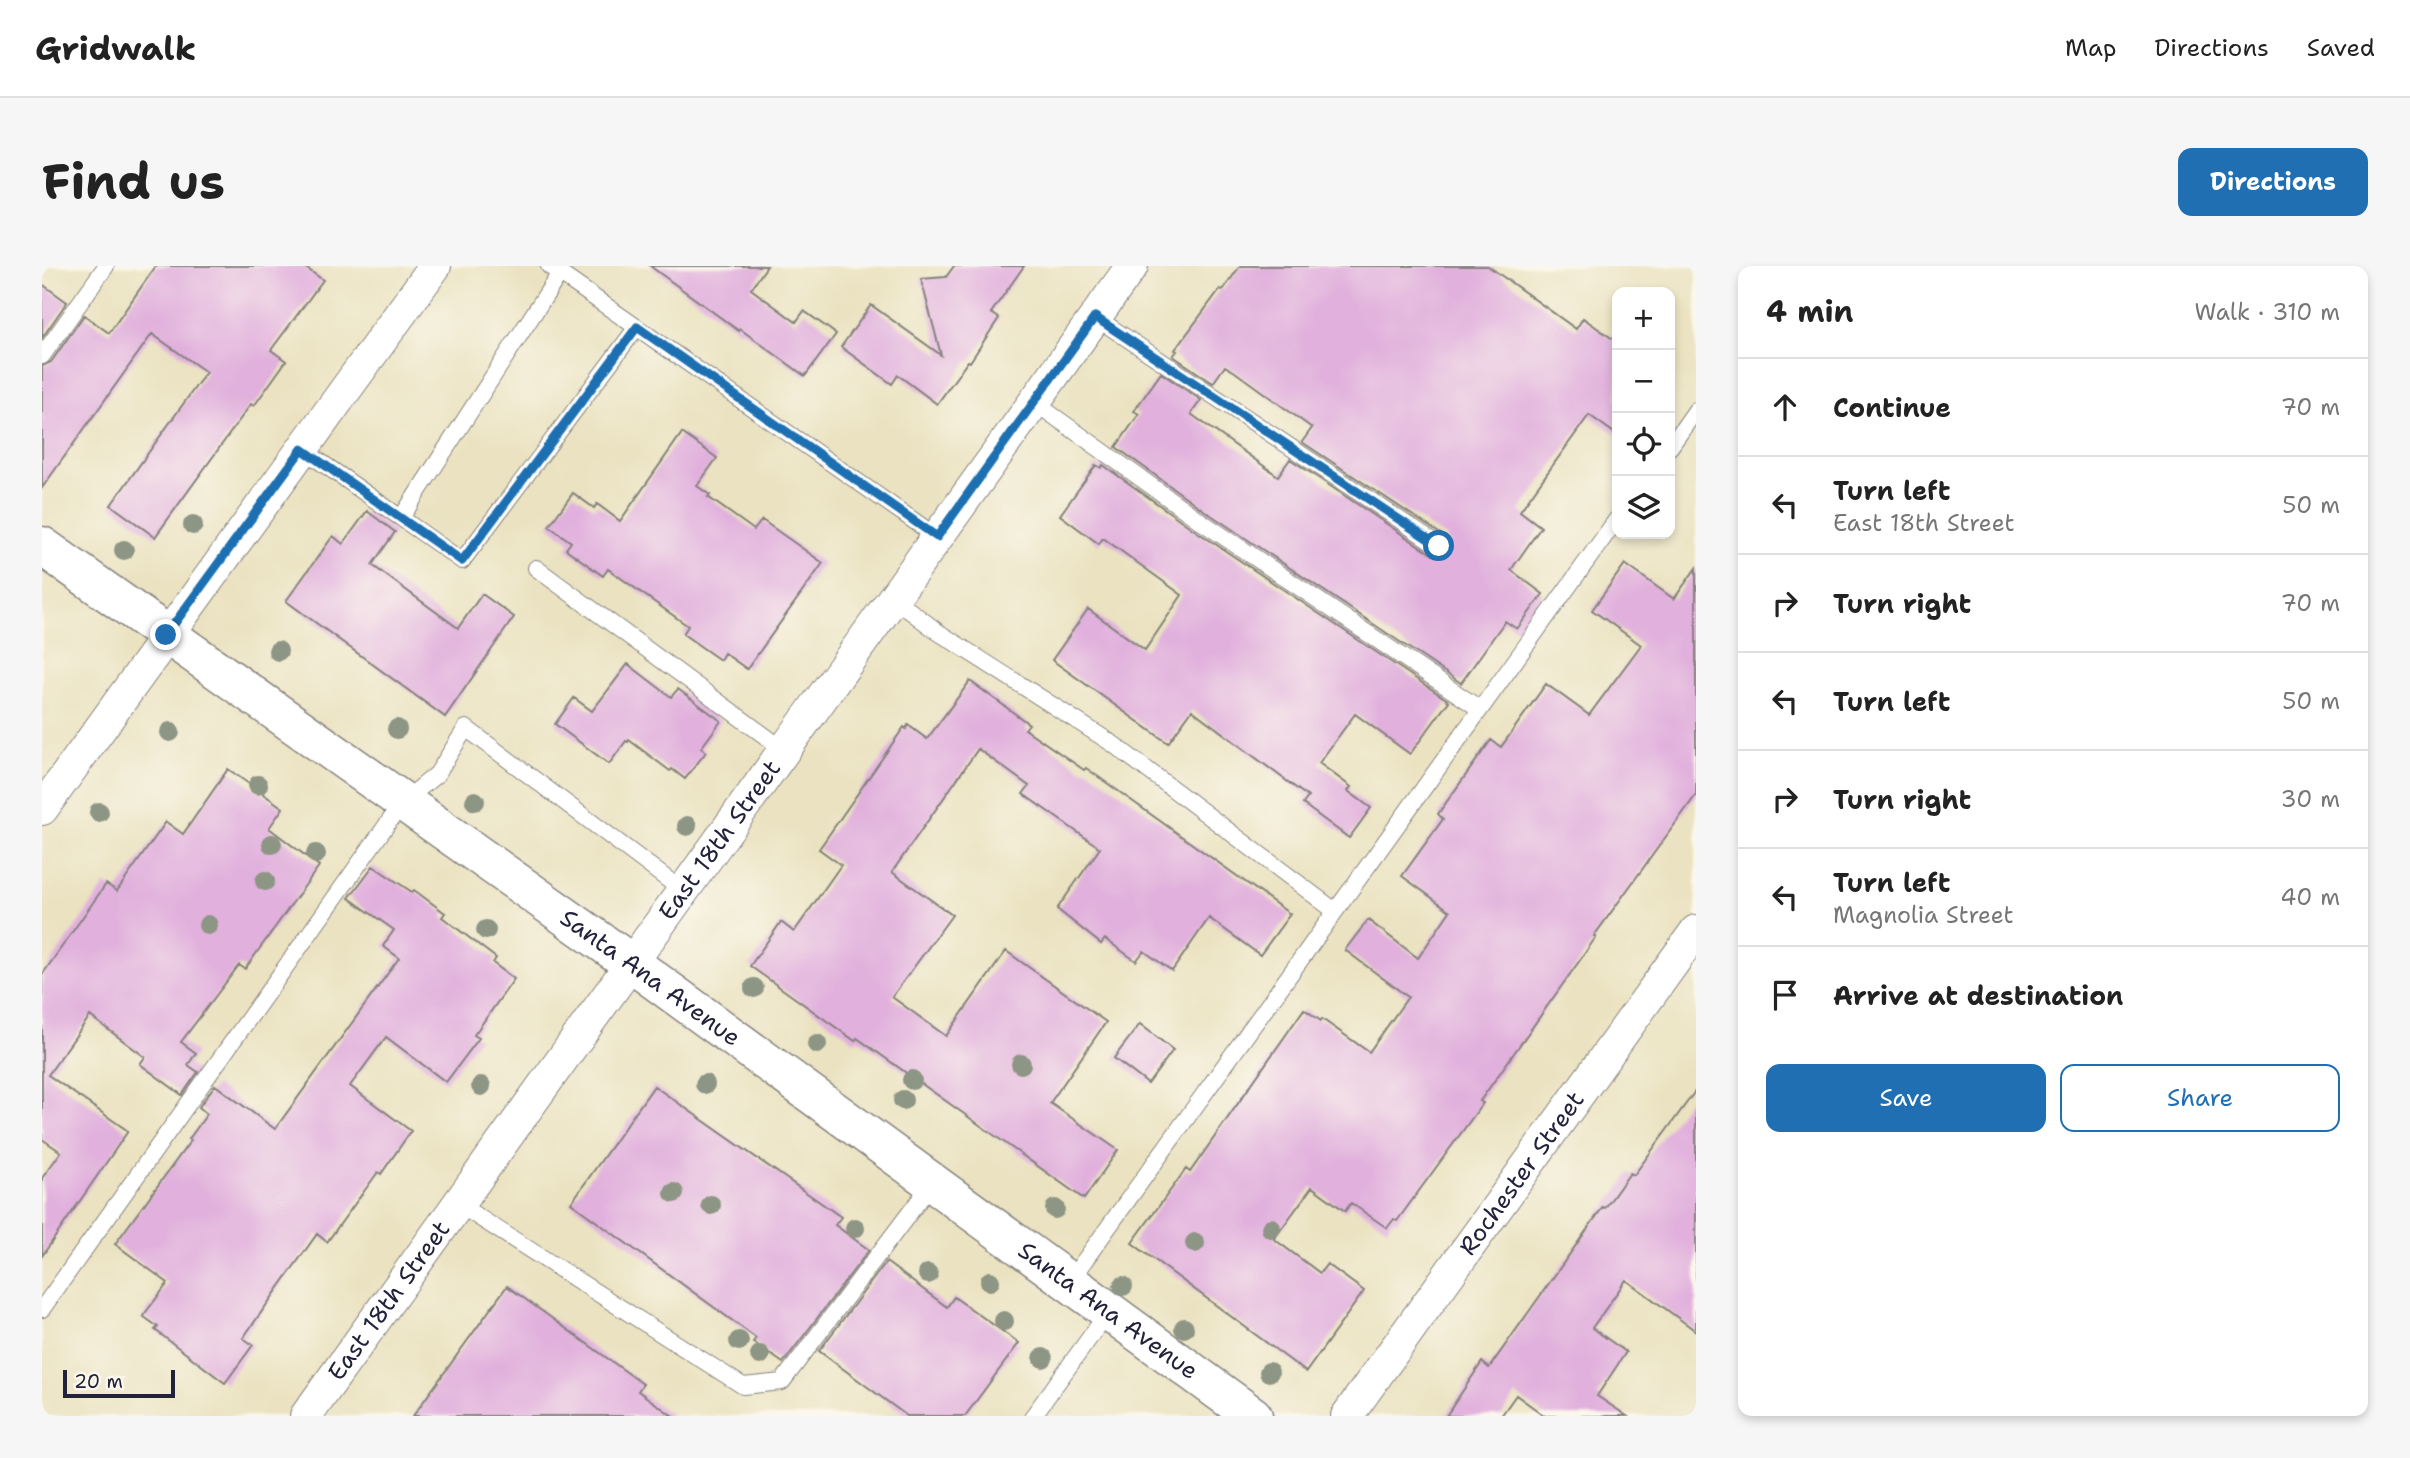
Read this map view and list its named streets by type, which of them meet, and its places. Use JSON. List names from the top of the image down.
{
  "streets": {
    "street": ["East 18th Street", "Santa Ana Avenue", "Rochester Street"]
  },
  "crossings": [
    ["East 18th Street", "Santa Ana Avenue"]
  ],
  "scale_bar": "20 m",
  "page": {
    "header": "Gridwalk",
    "nav": ["Map", "Directions", "Saved"],
    "buttons": [
      "Directions",
      ["Save", "Share"]
    ],
    "title": "Find us",
    "heading": ["4 min", "Walk · 310 m"],
    "map_buttons": ["+", "−"],
    "list": [
      ["Continue", "70 m"],
      ["Turn left", "East 18th Street", "50 m"],
      ["Turn right", "70 m"],
      ["Turn left", "50 m"],
      ["Turn right", "30 m"],
      ["Turn left", "Magnolia Street", "40 m"],
      "Arrive at destination"
    ],
    "scale": "20 m"
  }
}
